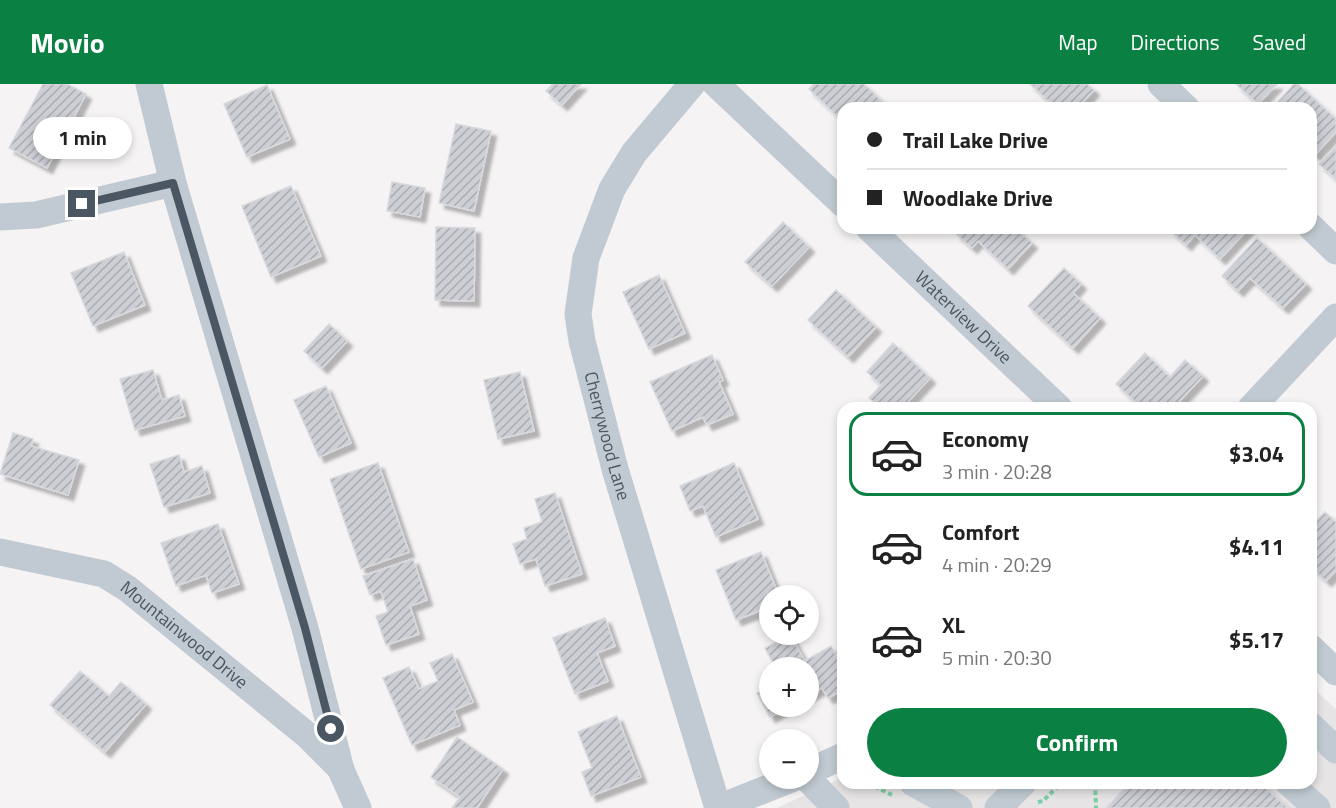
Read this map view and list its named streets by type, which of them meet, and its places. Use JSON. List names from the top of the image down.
{
  "streets": {
    "street": ["Waterview Drive", "Cherrywood Lane", "Mountainwood Drive"]
  },
  "page": {
    "header": "Movio",
    "nav": ["Map", "Directions", "Saved"],
    "banner": ["Trail Lake Drive", "Woodlake Drive"],
    "bubble": "1 min",
    "list": [
      {
        "name": "Economy",
        "note": "3 min · 20:28",
        "value": "$3.04"
      },
      {
        "name": "Comfort",
        "note": "4 min · 20:29",
        "value": "$4.11"
      },
      {
        "name": "XL",
        "note": "5 min · 20:30",
        "value": "$5.17"
      }
    ],
    "map_buttons": ["+", "−"],
    "buttons": "Confirm"
  }
}
